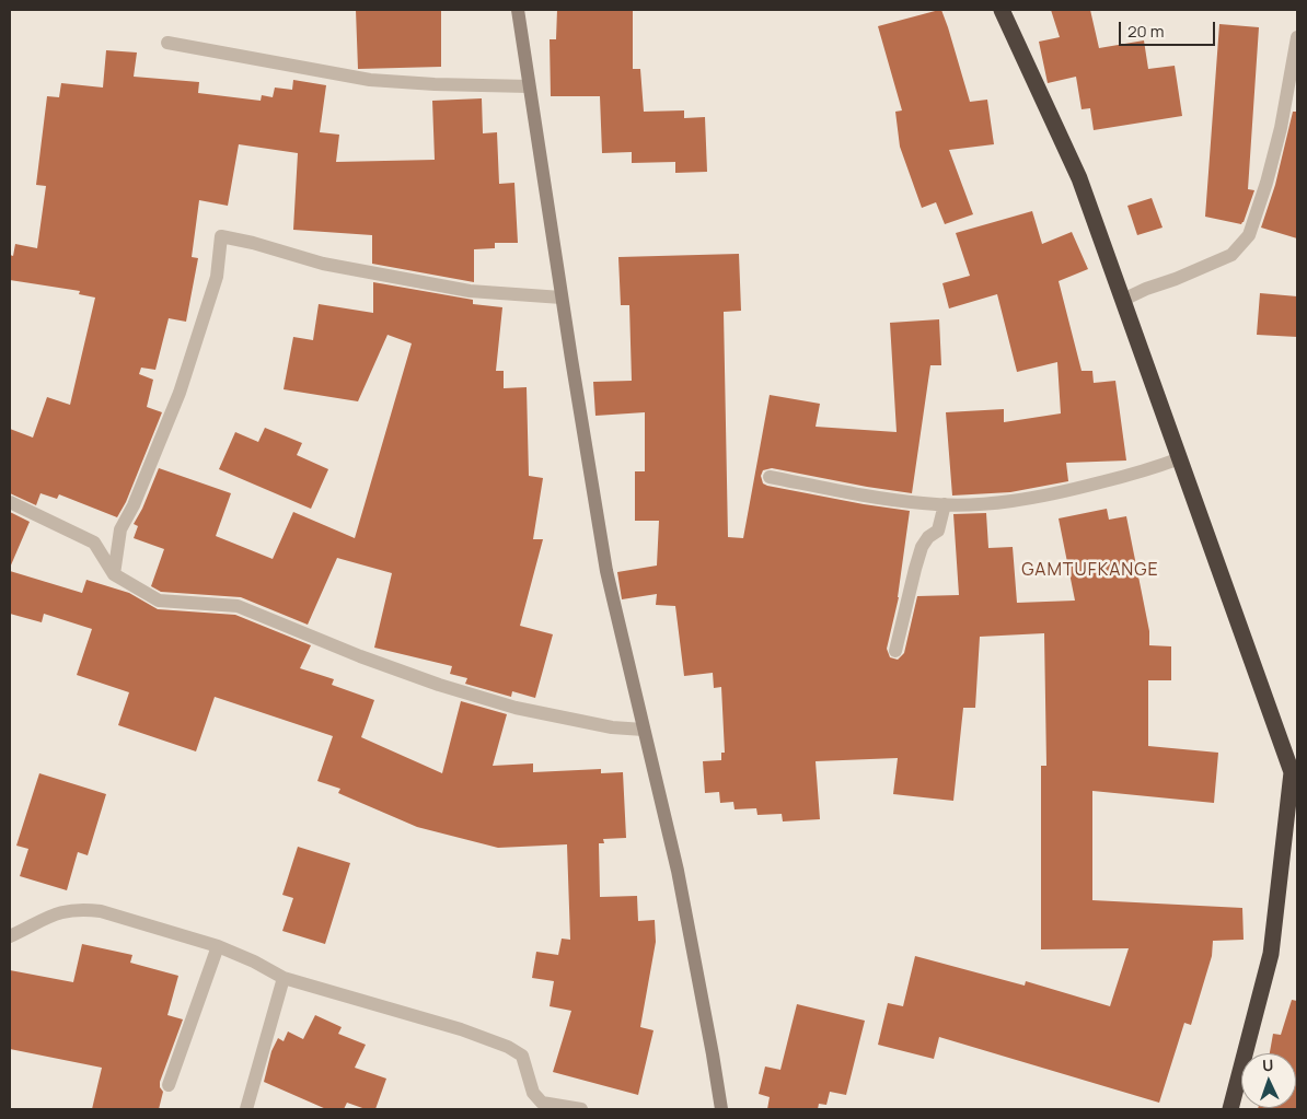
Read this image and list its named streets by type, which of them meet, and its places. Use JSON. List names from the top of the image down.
{
  "districts": ["GAMTUFKANGE"],
  "scale_bar": "20 m",
  "north": "top"
}
